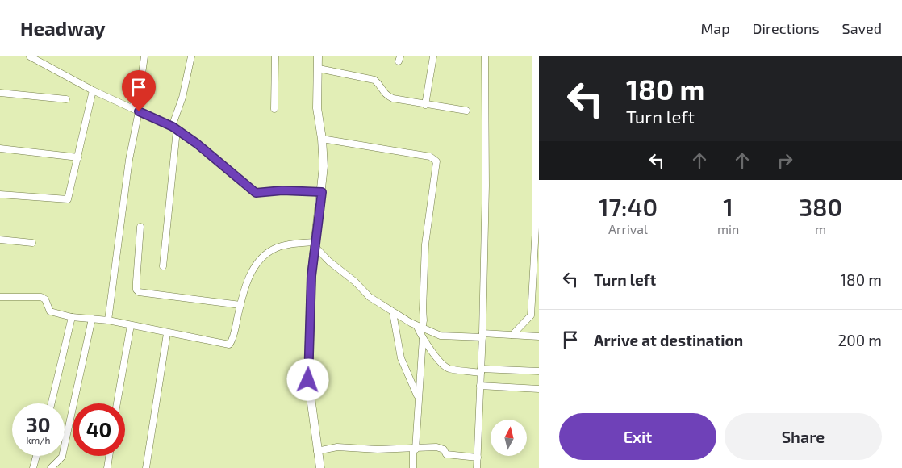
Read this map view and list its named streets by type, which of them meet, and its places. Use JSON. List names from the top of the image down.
{
  "north": "top",
  "page": {
    "header": "Headway",
    "nav": ["Map", "Directions", "Saved"],
    "turn": ["180 m", "Turn left"],
    "eta": [
      "17:40",
      "Arrival",
      "1",
      "min",
      "380",
      "m"
    ],
    "list": [
      {
        "name": "Turn left",
        "value": "180 m"
      },
      {
        "name": "Arrive at destination",
        "value": "200 m"
      }
    ],
    "speed": "30 km/h",
    "limit": "40",
    "buttons": ["Exit", "Share"]
  }
}
